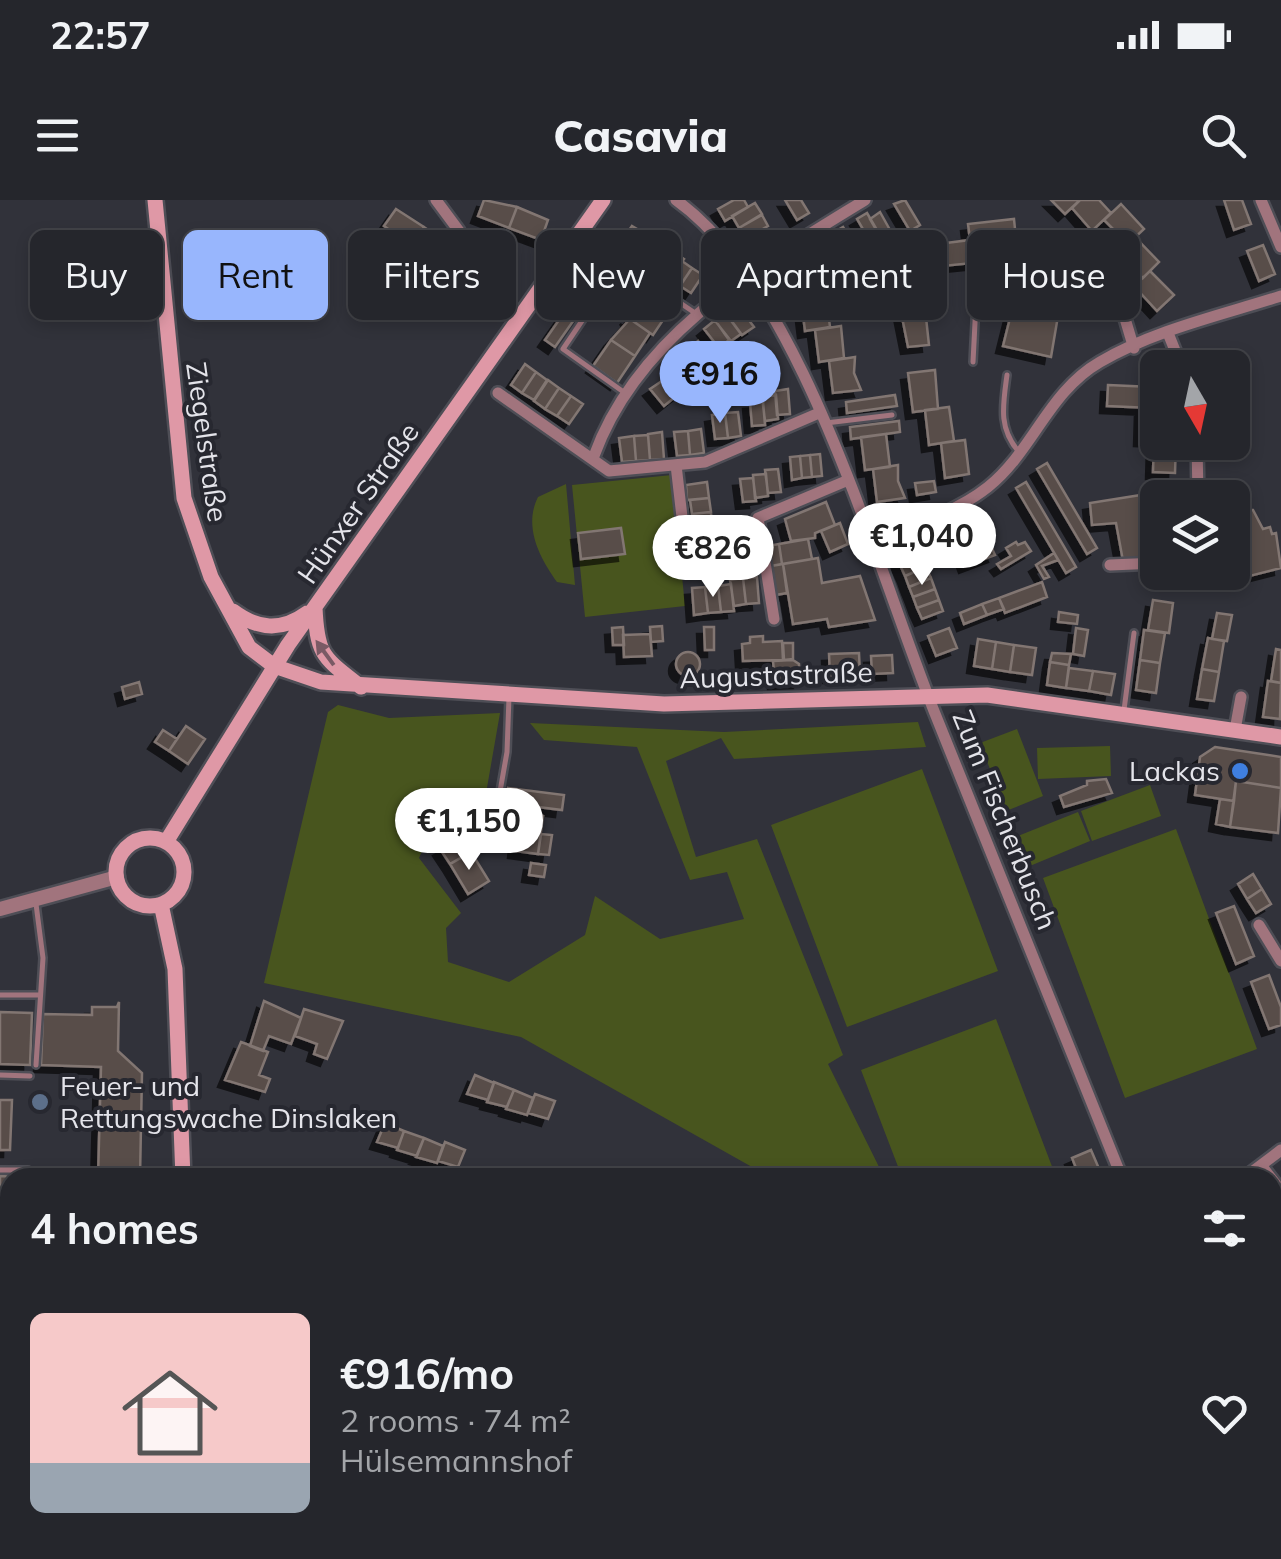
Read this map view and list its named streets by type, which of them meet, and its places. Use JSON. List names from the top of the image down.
{
  "streets": {
    "main road": ["Ziegelstraße", "Hünxer Straße", "Augustastraße"],
    "street": ["Zum Fischerbusch"]
  },
  "crossings": [
    ["Ziegelstraße", "Hünxer Straße"],
    ["Ziegelstraße", "Augustastraße"],
    ["Hünxer Straße", "Augustastraße"],
    ["Augustastraße", "Zum Fischerbusch"]
  ],
  "places": ["Lackas", "Feuer- und Rettungswache Dinslaken"],
  "north": "bottom",
  "page": {
    "status": "22:57",
    "header": "Casavia",
    "chip": [
      "Buy",
      "Rent",
      "Filters",
      "New",
      "Apartment",
      "House"
    ],
    "price": [
      "€916",
      "€1,040",
      "€826",
      "€1,150"
    ],
    "heading": "4 homes",
    "list": [
      {
        "name": "€916/mo",
        "note": "2 rooms · 74 m² · Hülsemannshof"
      }
    ]
  }
}
